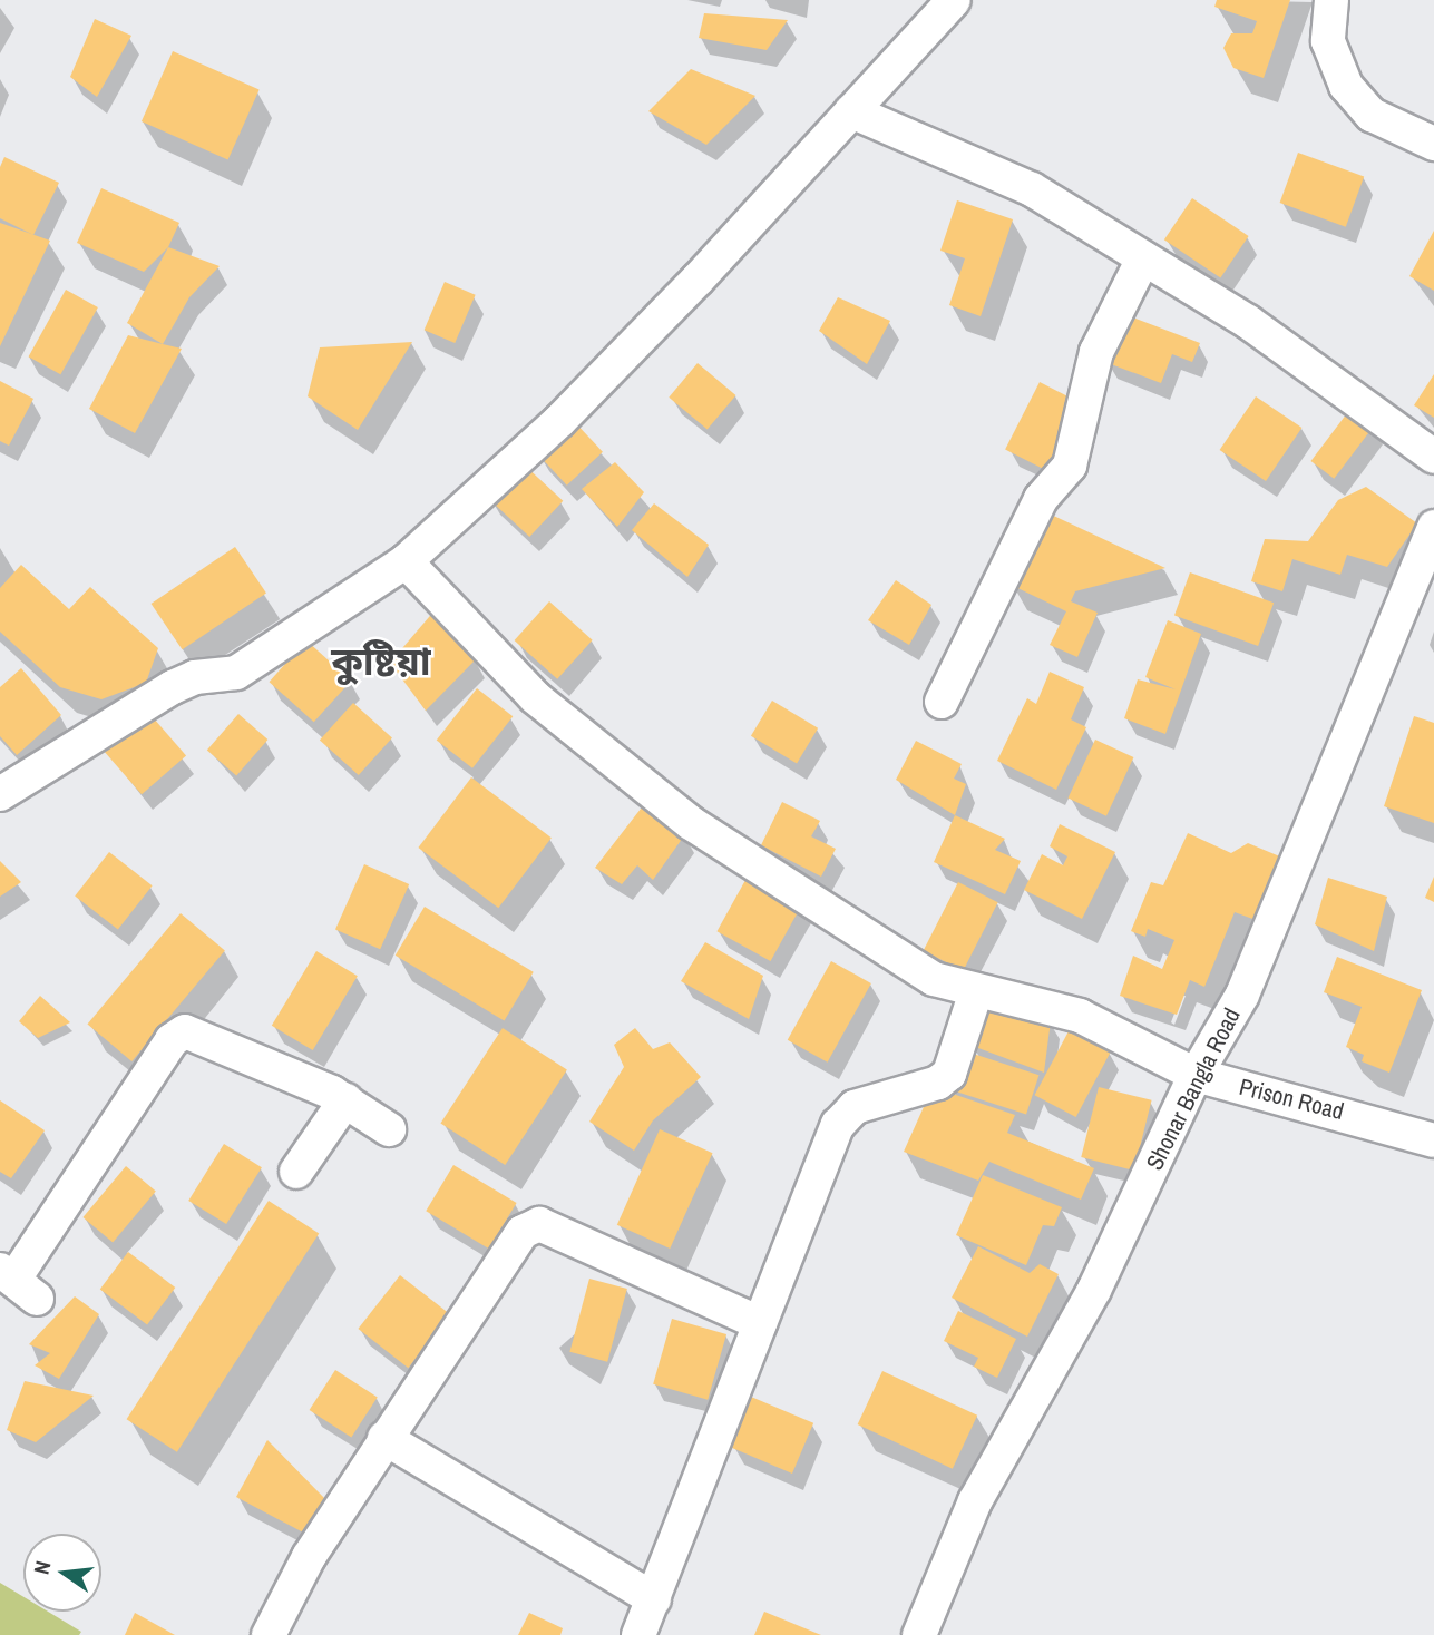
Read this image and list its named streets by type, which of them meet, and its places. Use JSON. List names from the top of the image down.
{
  "streets": {
    "street": ["Shonar Bangla Road", "Prison Road"]
  },
  "crossings": [
    ["Shonar Bangla Road", "Prison Road"]
  ],
  "districts": ["কুষ্টিয়া"],
  "north": "left"
}
